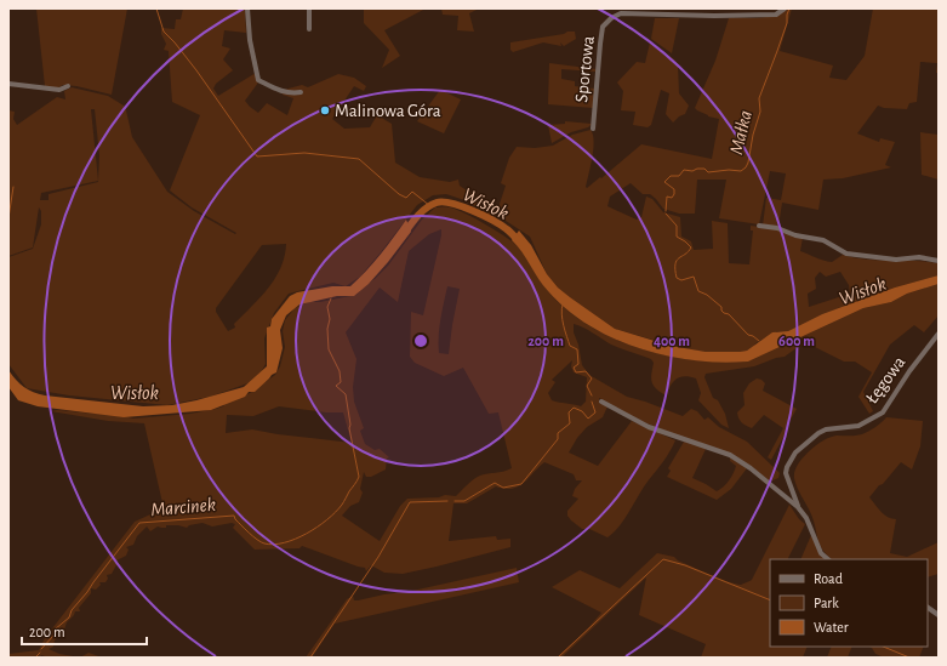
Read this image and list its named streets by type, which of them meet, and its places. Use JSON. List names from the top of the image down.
{
  "streets": {
    "street": ["Sportowa", "Łęgowa"]
  },
  "water": ["Małka", "Wisłok", "Marcinek"],
  "places": ["Malinowa Góra"],
  "legend": ["Road", "Park", "Water"],
  "scale_bar": "200 m",
  "rings": ["200 m", "400 m", "600 m"]
}
